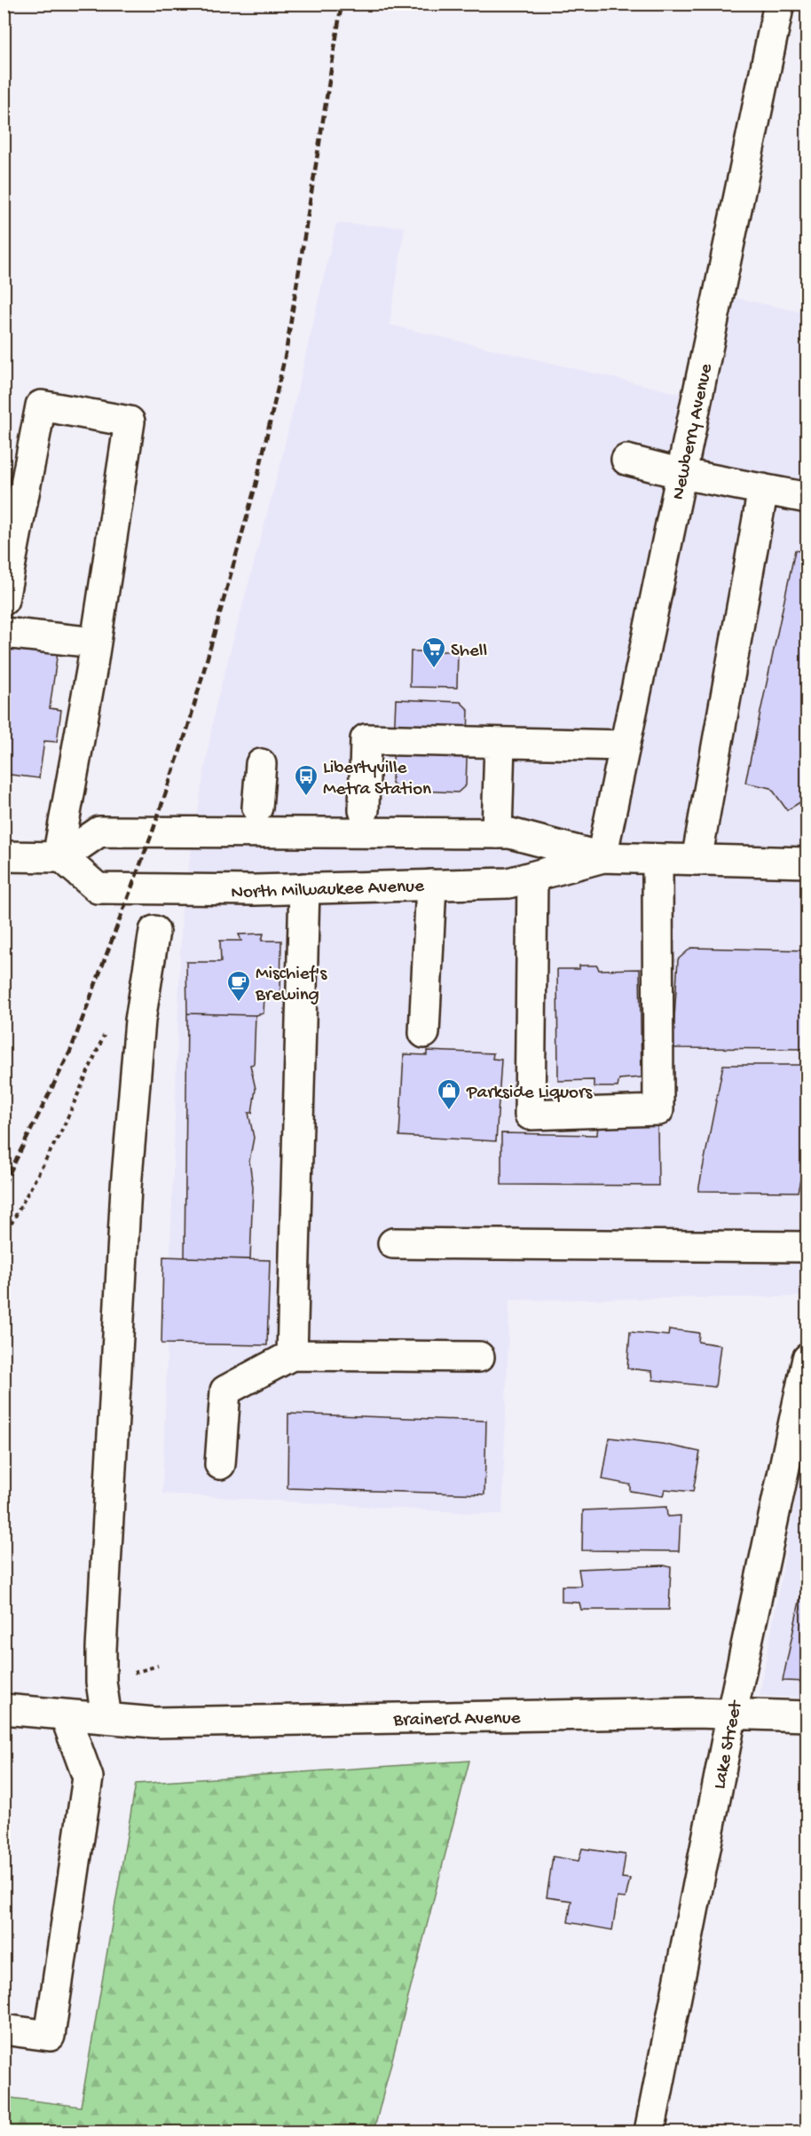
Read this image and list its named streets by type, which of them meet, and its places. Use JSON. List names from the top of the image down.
{
  "streets": {
    "street": [
      "Newberry Avenue",
      "North Milwaukee Avenue",
      "Brainerd Avenue",
      "Lake Street"
    ]
  },
  "crossings": [
    ["Newberry Avenue", "North Milwaukee Avenue"],
    ["Brainerd Avenue", "Lake Street"]
  ],
  "places": {
    "supermarket": ["Shell"],
    "bus stop": ["Libertyville Metra Station"],
    "cafe": ["Mischief's Brewing"],
    "shop": ["Parkside Liquors"]
  }
}
